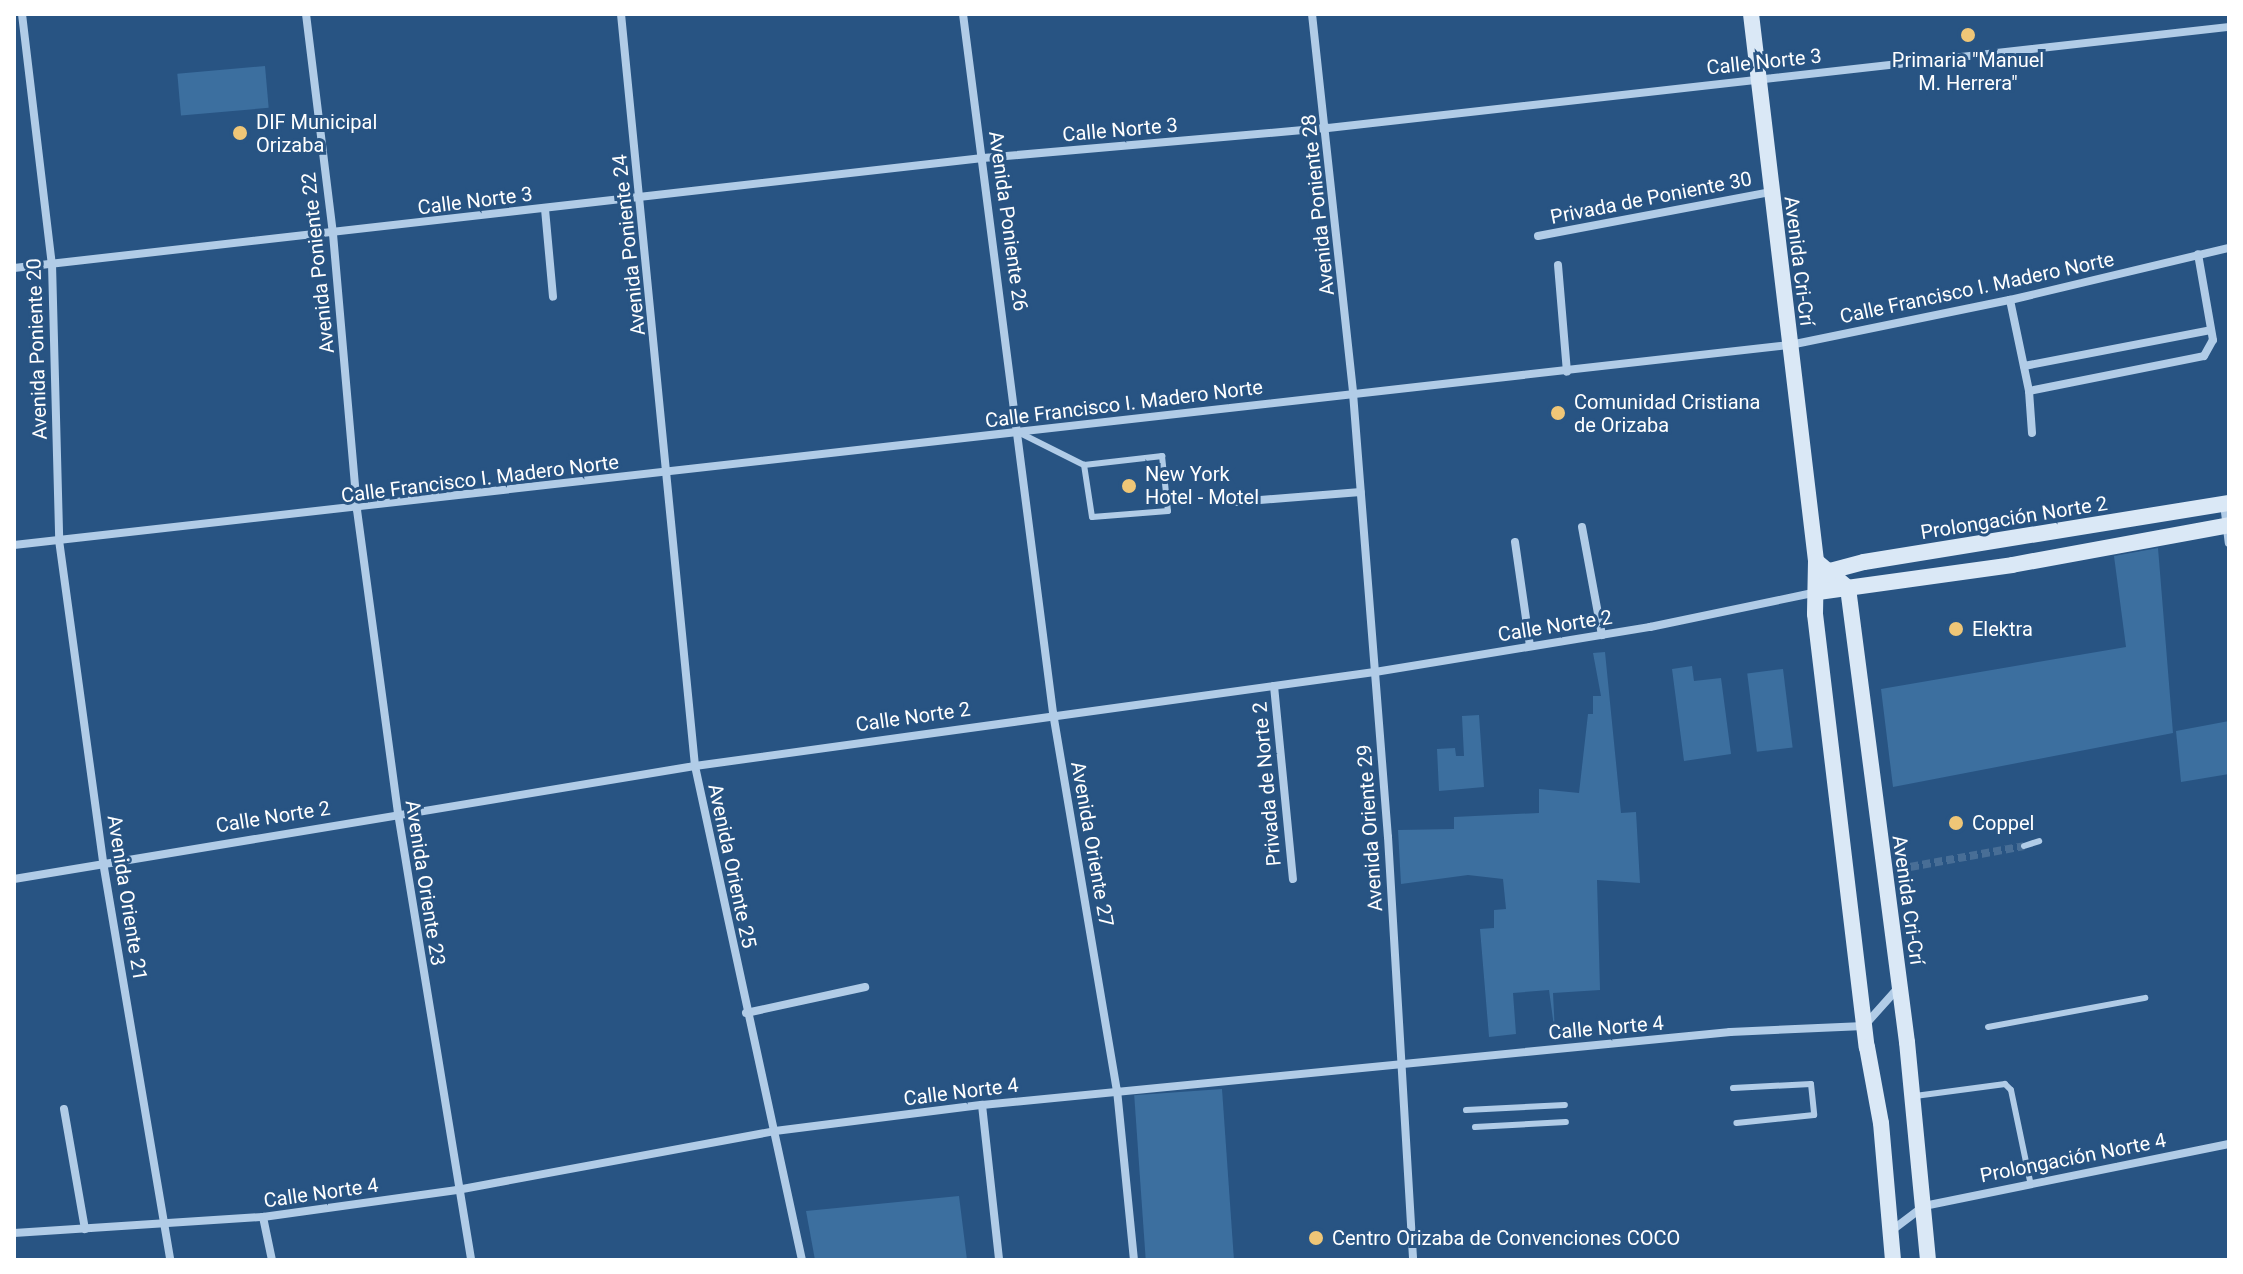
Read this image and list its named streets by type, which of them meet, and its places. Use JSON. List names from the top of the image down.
{
  "streets": {
    "main road": ["Avenida Cri-Crí", "Prolongación Norte 2"],
    "street": [
      "Calle Norte 3",
      "Privada de Poniente 30",
      "Avenida Poniente 28",
      "Avenida Poniente 26",
      "Avenida Poniente 24",
      "Avenida Poniente 22",
      "Calle Francisco I. Madero Norte",
      "Avenida Poniente 20",
      "Calle Norte 2",
      "Privada de Norte 2",
      "Avenida Oriente 29",
      "Avenida Oriente 27",
      "Avenida Oriente 25",
      "Avenida Oriente 23",
      "Avenida Oriente 21",
      "Calle Norte 4",
      "Prolongación Norte 4"
    ]
  },
  "crossings": [
    ["Calle Norte 3", "Avenida Poniente 28"],
    ["Calle Norte 3", "Avenida Poniente 26"],
    ["Calle Norte 3", "Avenida Poniente 24"],
    ["Calle Norte 3", "Avenida Cri-Crí"],
    ["Calle Norte 3", "Avenida Poniente 22"],
    ["Calle Norte 3", "Avenida Poniente 20"],
    ["Privada de Poniente 30", "Avenida Cri-Crí"],
    ["Avenida Poniente 28", "Calle Francisco I. Madero Norte"],
    ["Avenida Poniente 28", "Avenida Oriente 29"],
    ["Avenida Poniente 26", "Calle Francisco I. Madero Norte"],
    ["Avenida Poniente 26", "Avenida Oriente 27"],
    ["Avenida Poniente 24", "Calle Francisco I. Madero Norte"],
    ["Avenida Poniente 24", "Avenida Oriente 25"],
    ["Avenida Cri-Crí", "Calle Francisco I. Madero Norte"],
    ["Avenida Cri-Crí", "Prolongación Norte 2"],
    ["Avenida Cri-Crí", "Prolongación Norte 4"],
    ["Avenida Poniente 22", "Calle Francisco I. Madero Norte"],
    ["Avenida Poniente 22", "Avenida Oriente 23"],
    ["Calle Francisco I. Madero Norte", "Avenida Poniente 20"],
    ["Calle Francisco I. Madero Norte", "Avenida Oriente 29"],
    ["Calle Francisco I. Madero Norte", "Avenida Oriente 27"],
    ["Calle Francisco I. Madero Norte", "Avenida Oriente 25"],
    ["Calle Francisco I. Madero Norte", "Avenida Oriente 23"],
    ["Calle Francisco I. Madero Norte", "Avenida Oriente 21"],
    ["Avenida Poniente 20", "Avenida Oriente 21"],
    ["Calle Norte 2", "Privada de Norte 2"],
    ["Calle Norte 2", "Avenida Oriente 29"],
    ["Calle Norte 2", "Avenida Oriente 27"],
    ["Calle Norte 2", "Avenida Oriente 25"],
    ["Calle Norte 2", "Avenida Oriente 23"],
    ["Calle Norte 2", "Avenida Oriente 21"],
    ["Avenida Oriente 29", "Calle Norte 4"],
    ["Avenida Oriente 27", "Calle Norte 4"],
    ["Avenida Oriente 25", "Calle Norte 4"],
    ["Avenida Oriente 23", "Calle Norte 4"],
    ["Avenida Oriente 21", "Calle Norte 4"]
  ],
  "places": [
    "Primaria \"Manuel M. Herrera\"",
    "DIF Municipal Orizaba",
    "Comunidad Cristiana de Orizaba",
    "New York Hotel - Motel",
    "Elektra",
    "Coppel",
    "Centro Orizaba de Convenciones COCO"
  ]
}
